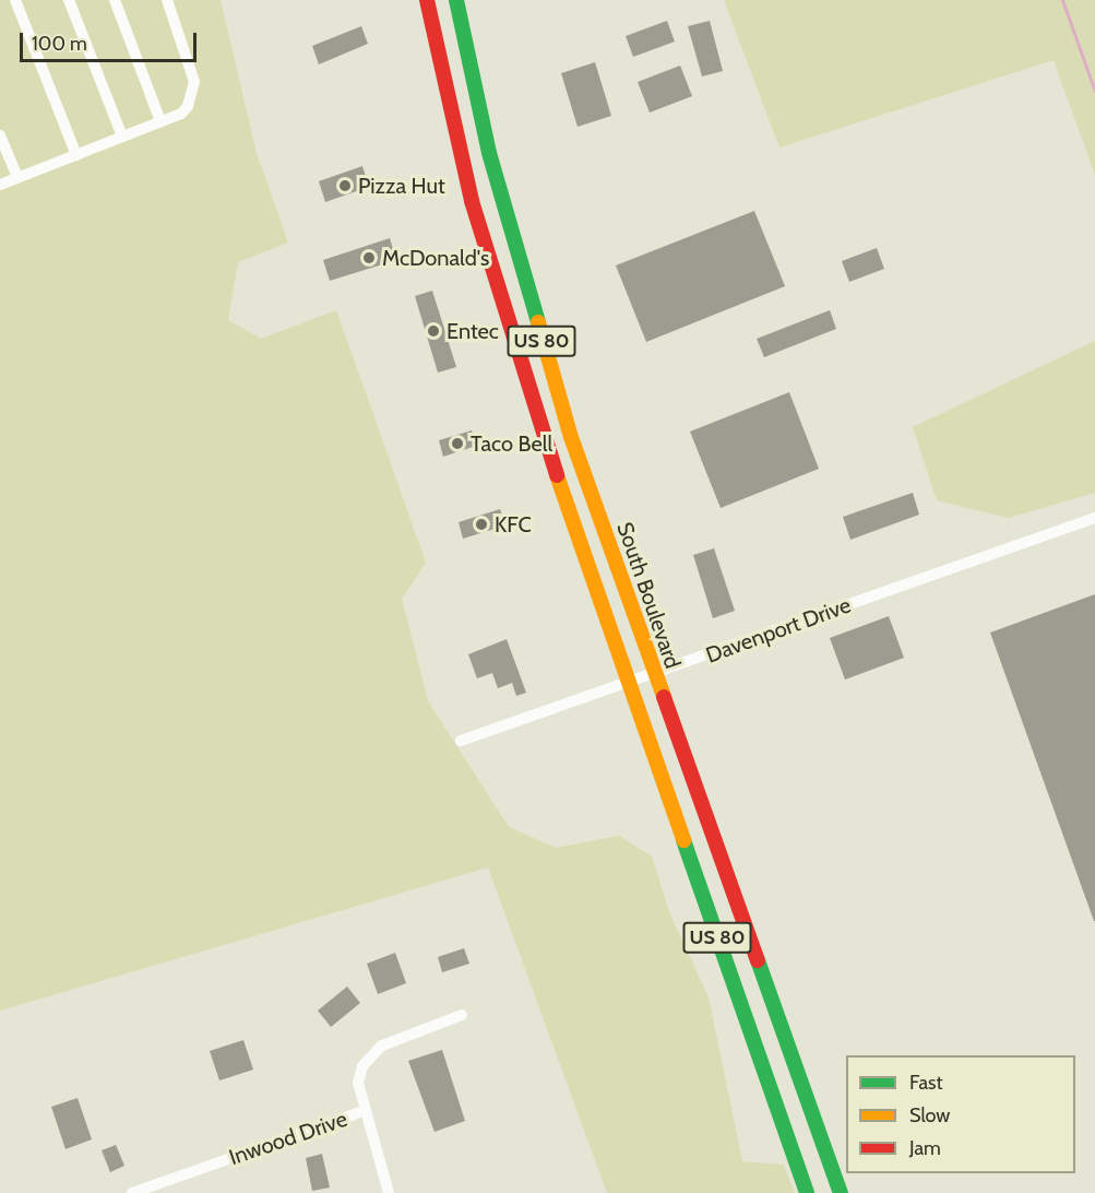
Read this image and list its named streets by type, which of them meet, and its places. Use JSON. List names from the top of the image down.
{
  "streets": {
    "highway": ["US 80", "South Boulevard"],
    "street": ["Davenport Drive", "Inwood Drive"]
  },
  "crossings": [
    ["US 80", "Davenport Drive"],
    ["South Boulevard", "Davenport Drive"]
  ],
  "places": [
    "Pizza Hut",
    "McDonald's",
    "Entec",
    "Taco Bell",
    "KFC"
  ],
  "legend": ["Fast", "Slow", "Jam"],
  "scale_bar": "100 m"
}
